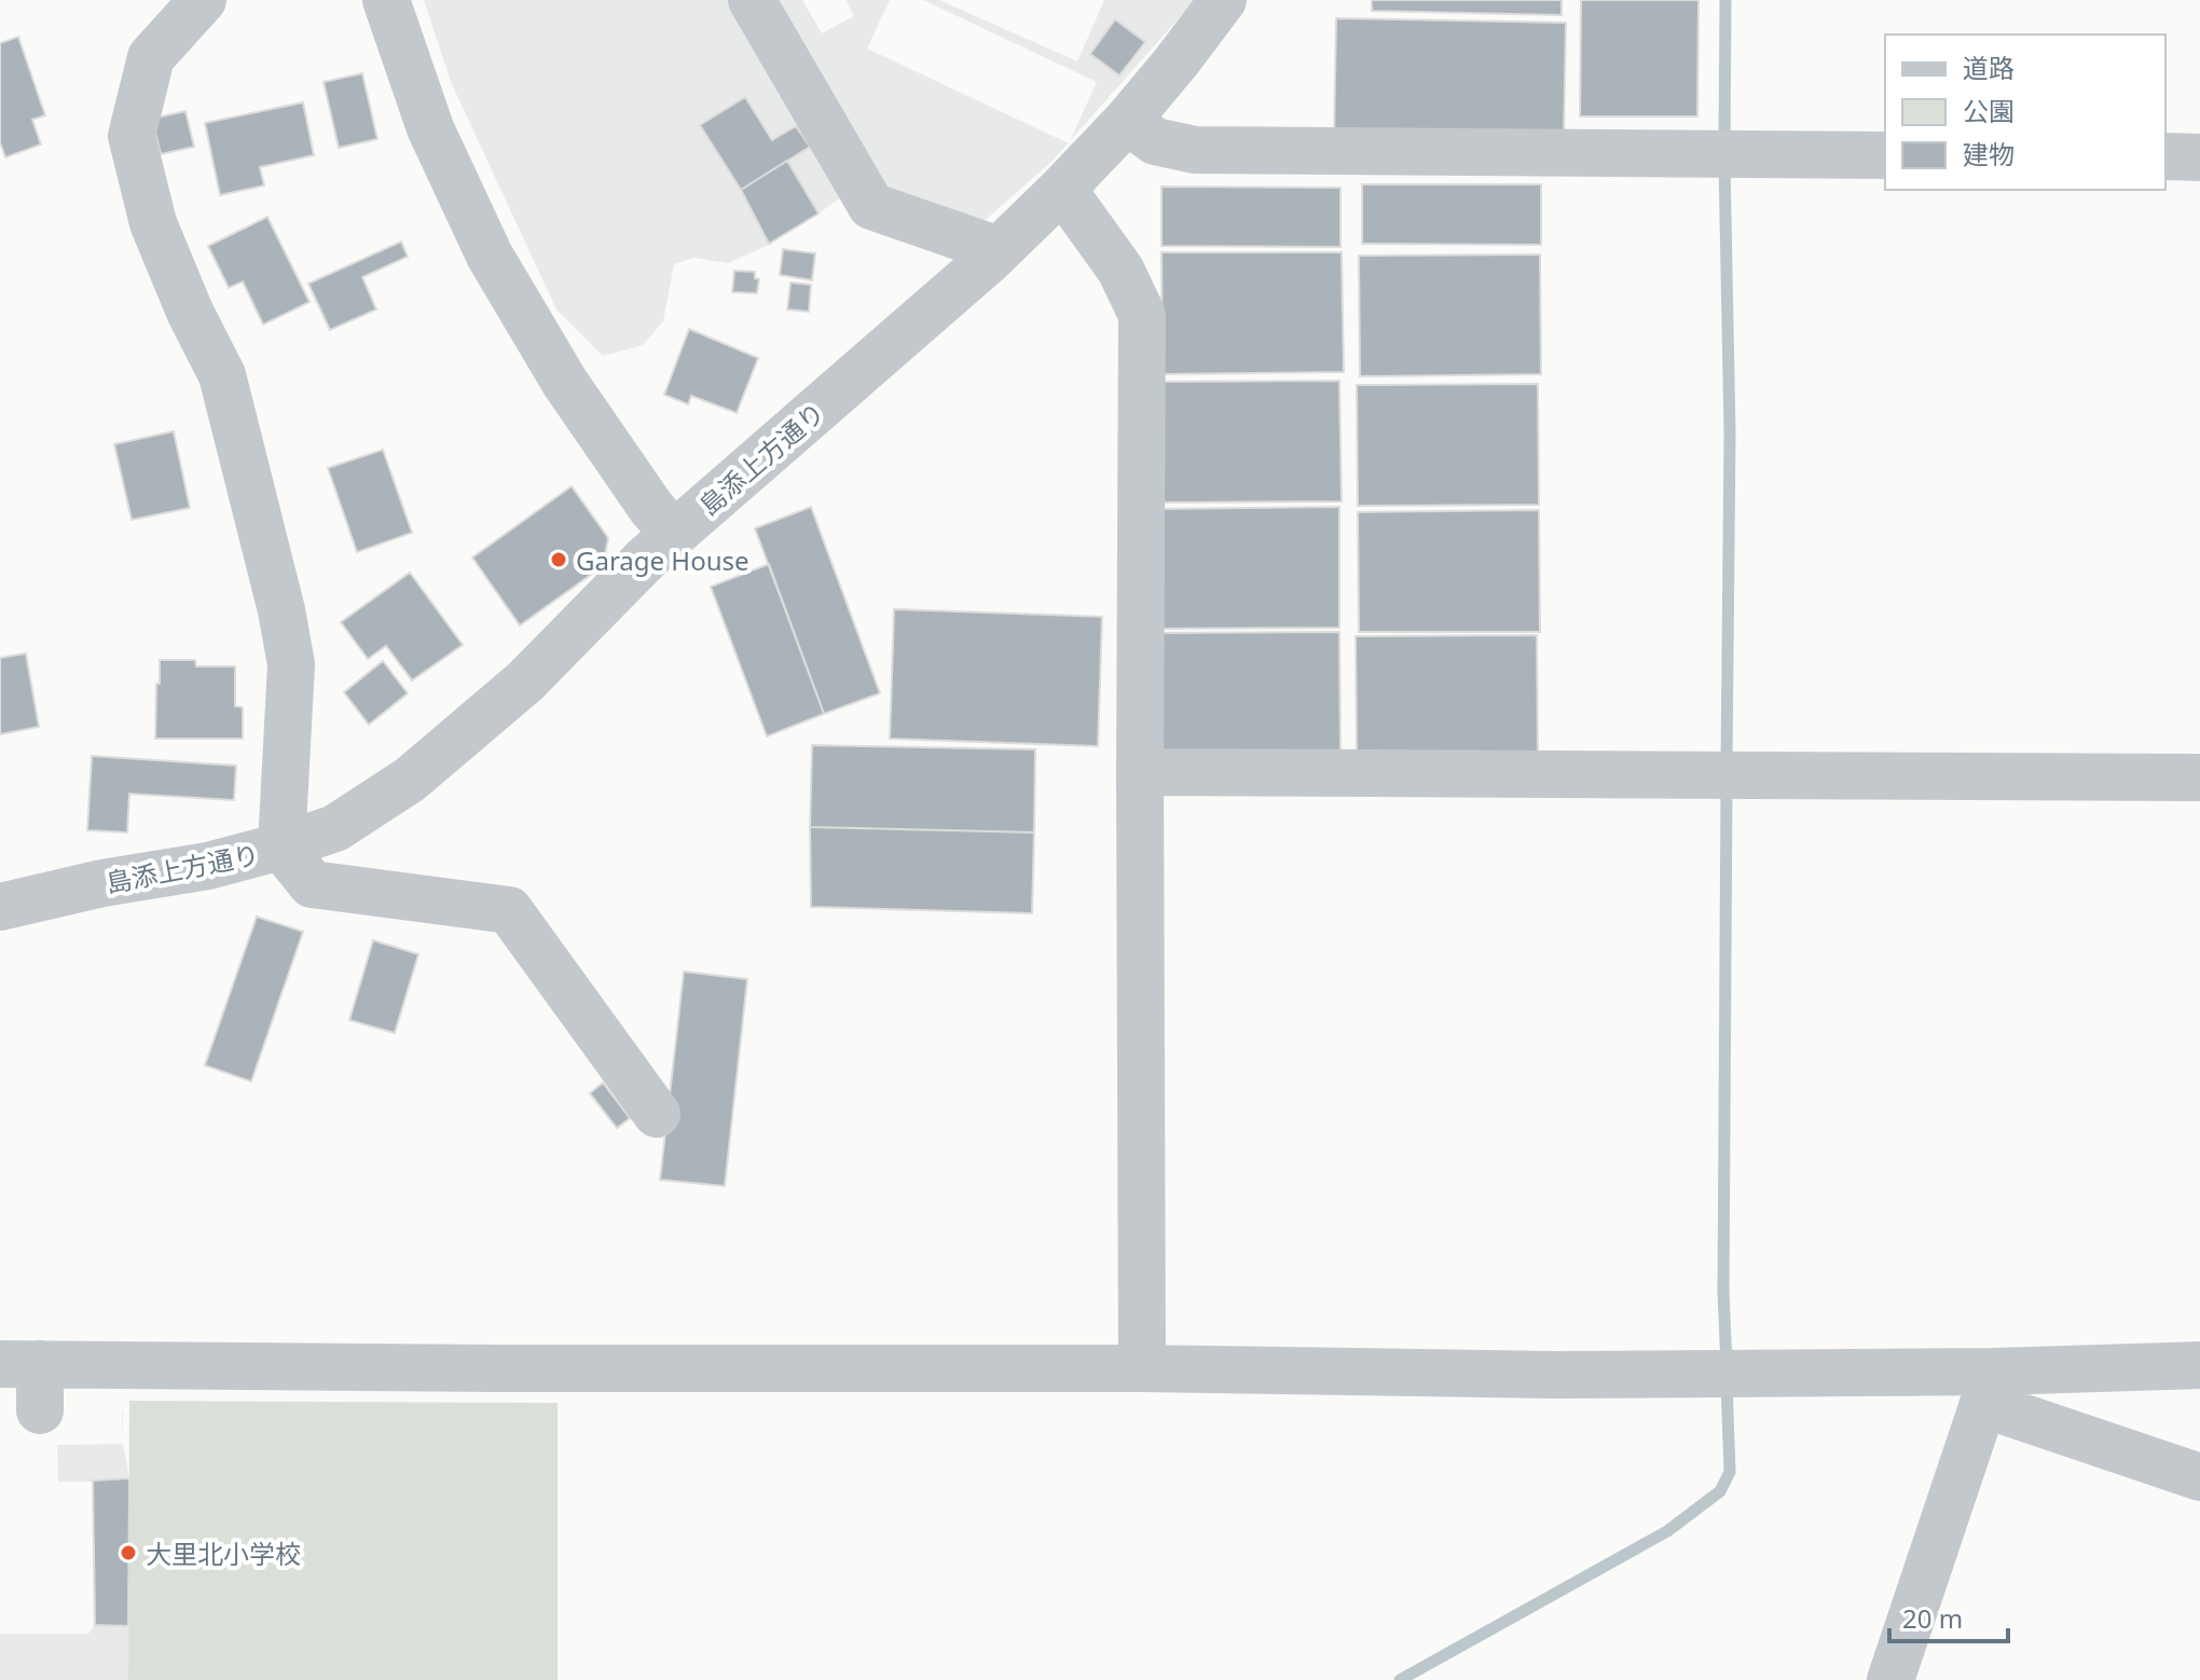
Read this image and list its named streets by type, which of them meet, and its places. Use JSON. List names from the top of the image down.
{
  "streets": {
    "street": ["島添上方通り"]
  },
  "places": ["Garage House", "大里北小学校"],
  "legend": ["道路", "公園", "建物"],
  "scale_bar": "20 m"
}
